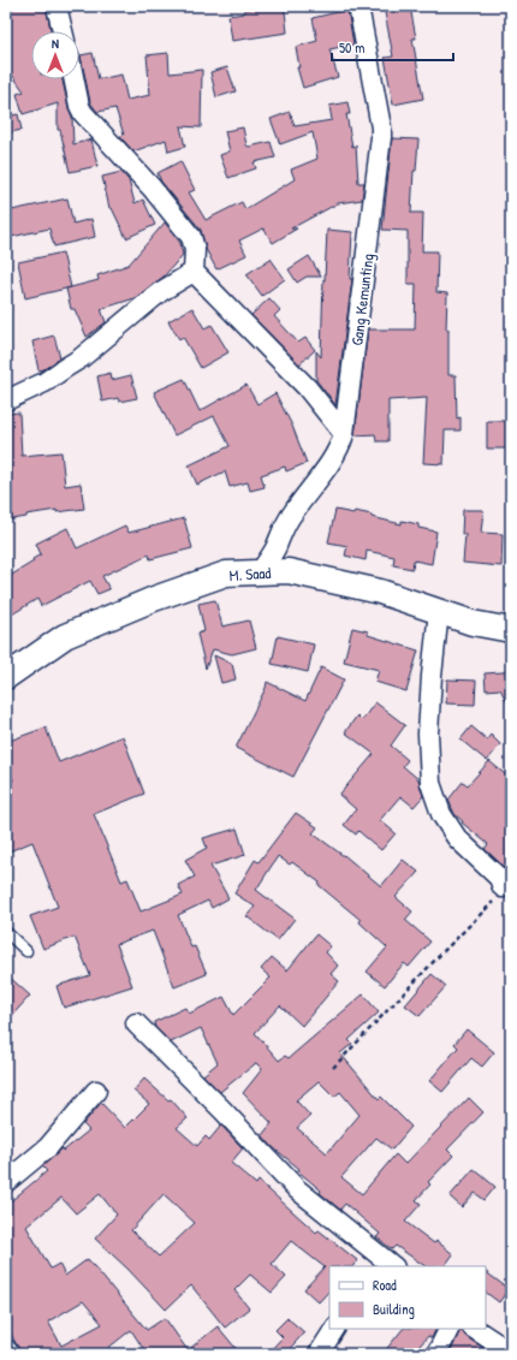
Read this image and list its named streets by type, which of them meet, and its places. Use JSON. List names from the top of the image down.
{
  "streets": {
    "street": ["Gang Kemunting", "M. Saad"]
  },
  "crossings": [
    ["Gang Kemunting", "M. Saad"]
  ],
  "legend": ["Road", "Building"],
  "scale_bar": "50 m",
  "north": "top"
}
